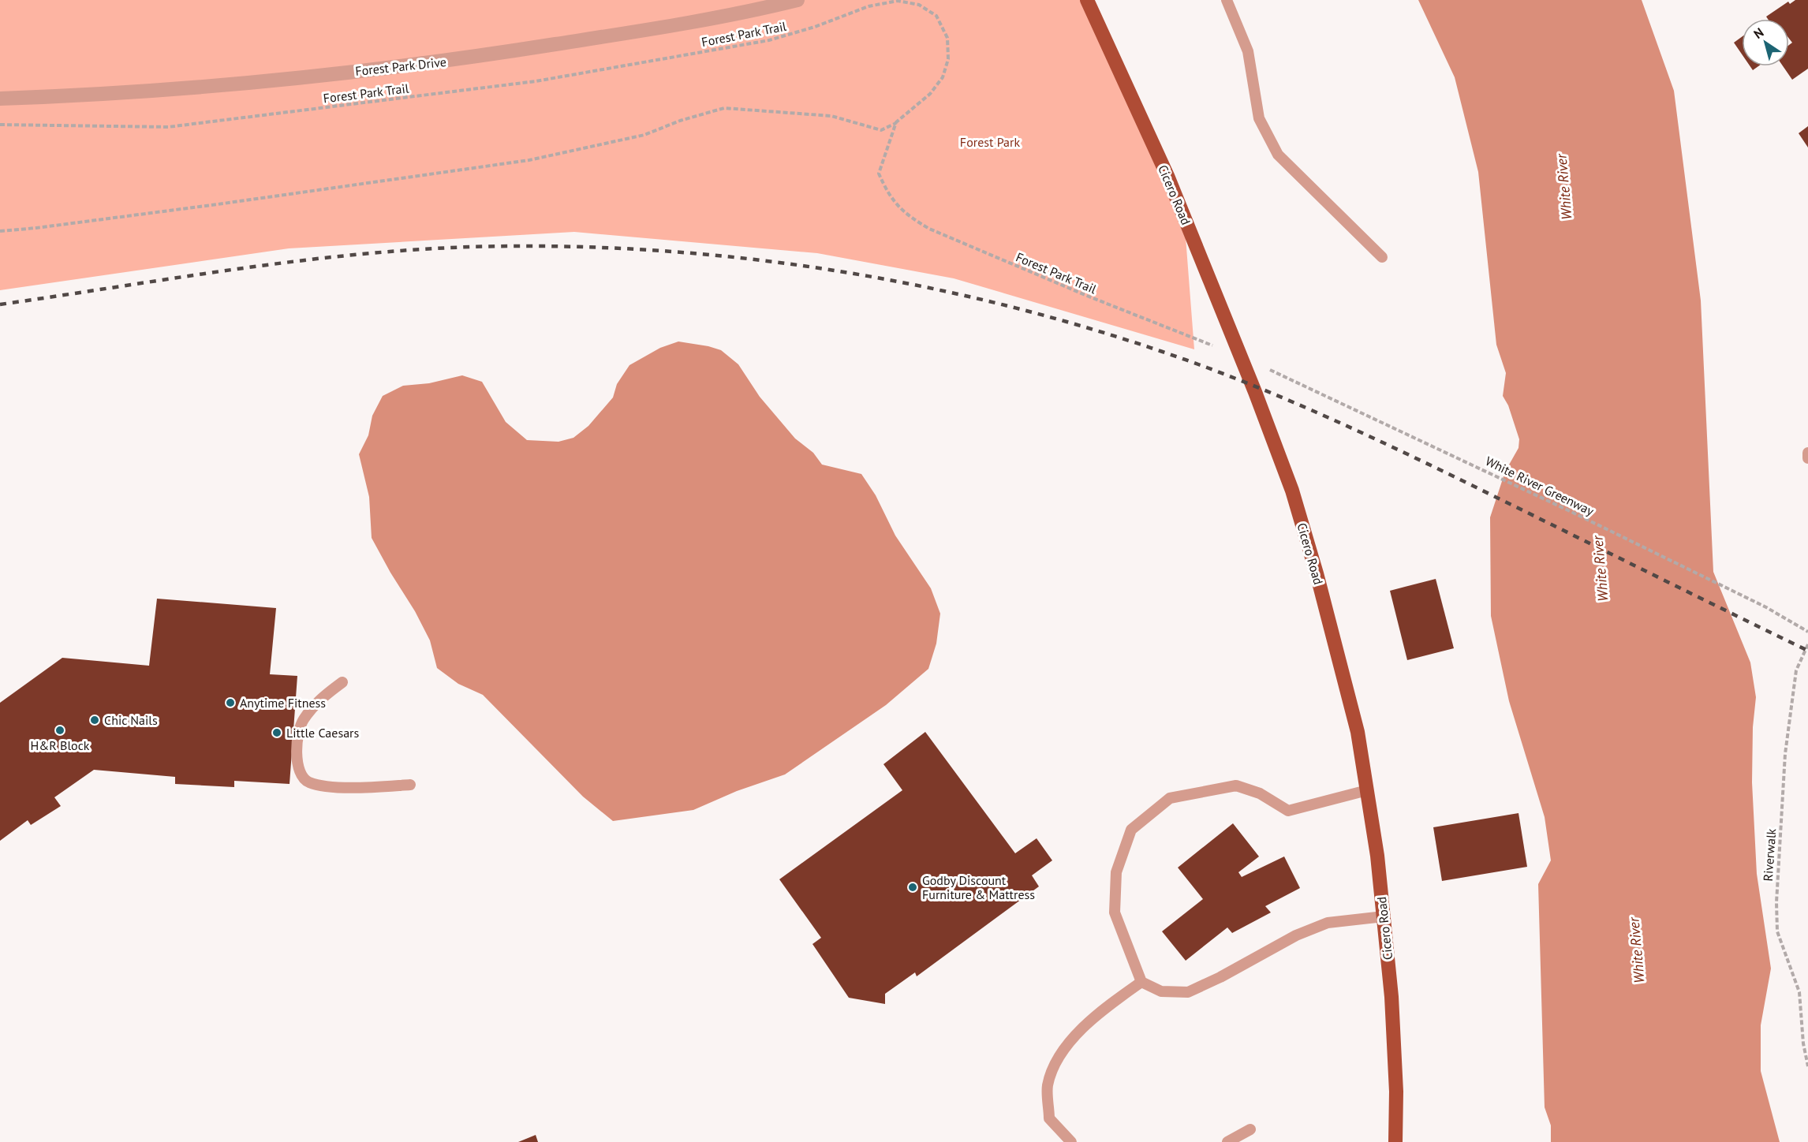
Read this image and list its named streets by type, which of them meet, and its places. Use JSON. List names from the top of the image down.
{
  "streets": {
    "main road": ["Cicero Road"],
    "street": ["Forest Park Drive"],
    "path": ["Forest Park Trail", "White River Greenway", "Riverwalk"]
  },
  "water": ["White River"],
  "parks": ["Forest Park"],
  "places": [
    "Anytime Fitness",
    "Chic Nails",
    "H&R Block",
    "Little Caesars",
    "Godby Discount Furniture & Mattress"
  ],
  "north": "top left"
}
